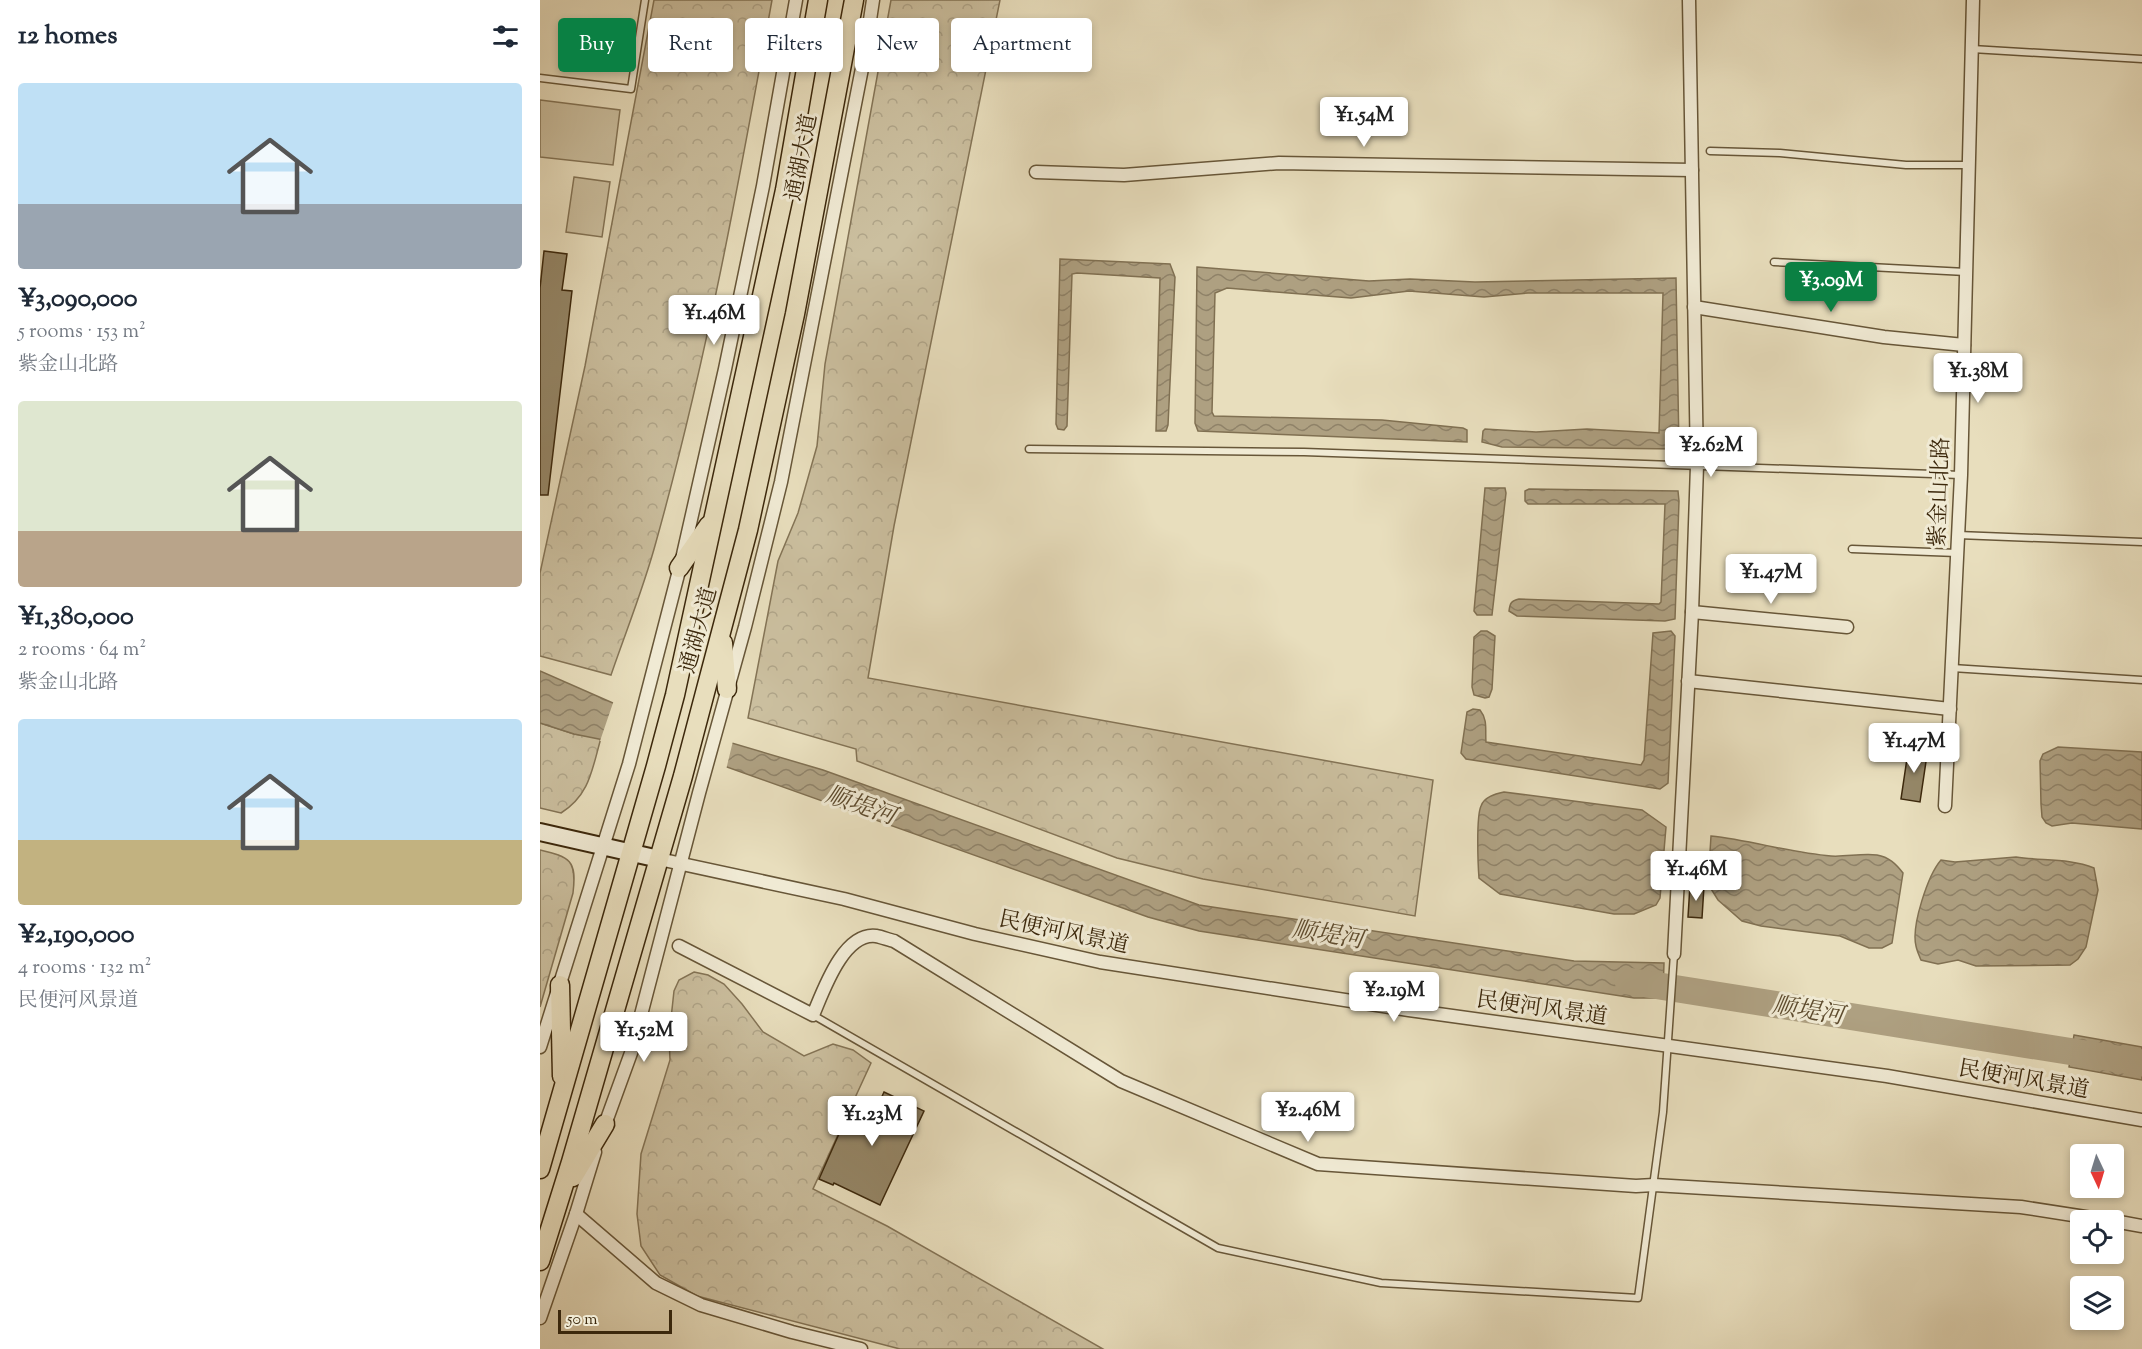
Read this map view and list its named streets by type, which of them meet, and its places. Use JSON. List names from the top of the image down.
{
  "streets": {
    "main road": ["通湖大道"],
    "street": ["紫金山北路", "民便河风景道"]
  },
  "crossings": [
    ["通湖大道", "民便河风景道"]
  ],
  "water": ["顺堤河"],
  "scale_bar": "50 m",
  "north": "bottom",
  "page": {
    "heading": "12 homes",
    "chip": [
      "Buy",
      "Rent",
      "Filters",
      "New",
      "Apartment"
    ],
    "list": [
      {
        "name": "¥3,090,000",
        "note": "5 rooms · 153 m² · 紫金山北路"
      },
      {
        "name": "¥1,380,000",
        "note": "2 rooms · 64 m² · 紫金山北路"
      },
      {
        "name": "¥2,190,000",
        "note": "4 rooms · 132 m² · 民便河风景道"
      }
    ],
    "price": [
      "¥1.54M",
      "¥3.09M",
      "¥1.46M",
      "¥1.38M",
      "¥2.62M",
      "¥1.47M",
      "¥1.47M",
      "¥1.46M",
      "¥2.19M",
      "¥1.52M",
      "¥2.46M",
      "¥1.23M"
    ],
    "scale": "50 m"
  }
}
